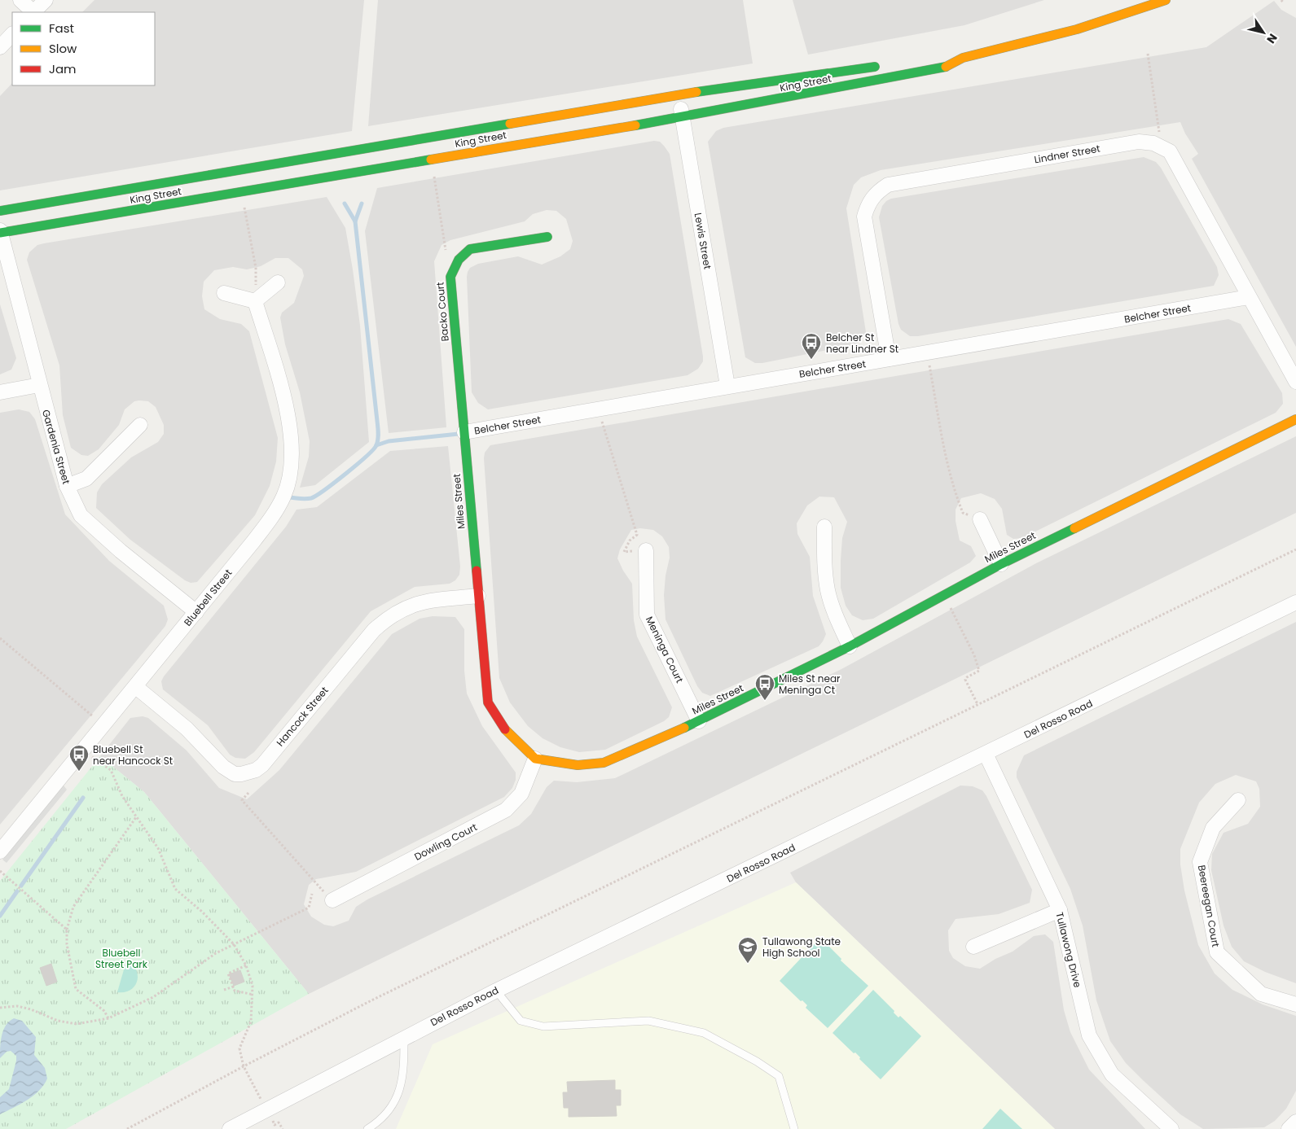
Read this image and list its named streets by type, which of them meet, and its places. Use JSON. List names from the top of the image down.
{
  "streets": {
    "main road": ["King Street", "Backo Court", "Miles Street"],
    "street": [
      "Lindner Street",
      "Lewis Street",
      "Belcher Street",
      "Gardenia Street",
      "Bluebell Street",
      "Meninga Court",
      "Hancock Street",
      "Del Rosso Road",
      "Dowling Court",
      "Beereegan Court",
      "Tullawong Drive"
    ]
  },
  "crossings": [
    ["King Street", "Lewis Street"],
    ["King Street", "Gardenia Street"],
    ["Lindner Street", "Belcher Street"],
    ["Lewis Street", "Belcher Street"],
    ["Backo Court", "Belcher Street"],
    ["Backo Court", "Miles Street"],
    ["Belcher Street", "Miles Street"],
    ["Gardenia Street", "Bluebell Street"],
    ["Miles Street", "Meninga Court"],
    ["Miles Street", "Hancock Street"],
    ["Miles Street", "Dowling Court"],
    ["Bluebell Street", "Hancock Street"],
    ["Del Rosso Road", "Tullawong Drive"]
  ],
  "parks": ["Bluebell Street Park"],
  "places": {
    "bus stop": ["Belcher St near Lindner St", "Miles St near Meninga Ct", "Bluebell St near Hancock St"],
    "school or university": ["Tullawong State High School"]
  },
  "legend": ["Fast", "Slow", "Jam"],
  "north": "bottom right"
}
